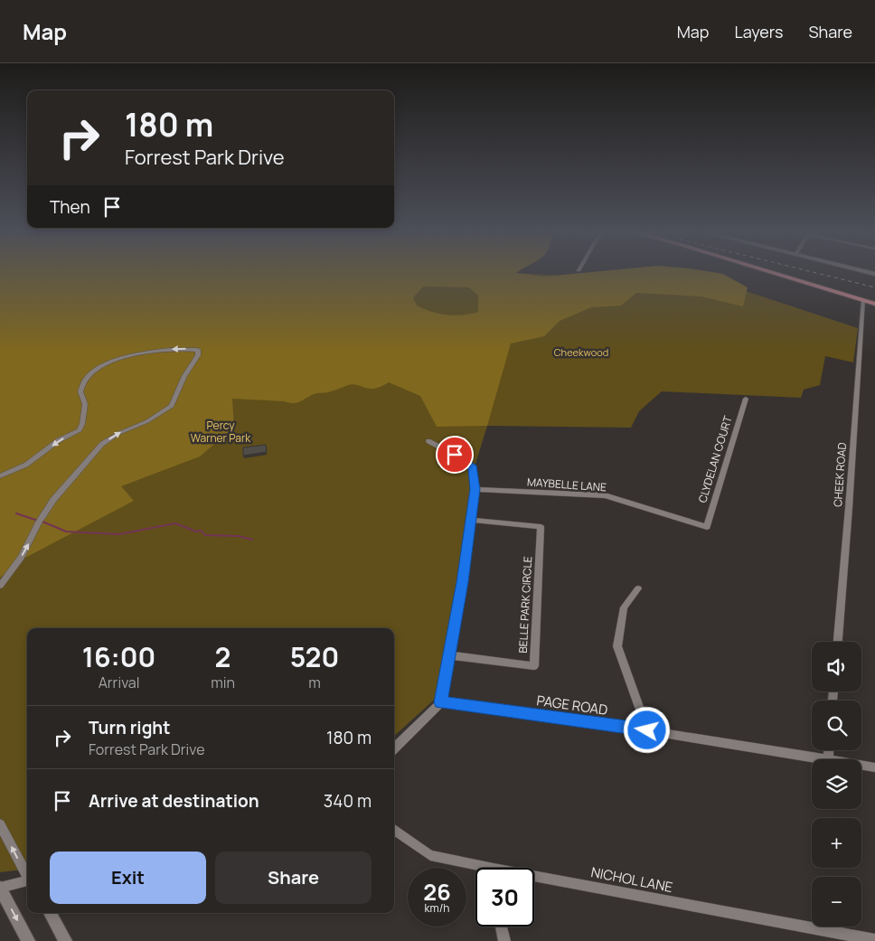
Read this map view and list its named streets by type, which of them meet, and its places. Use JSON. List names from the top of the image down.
{
  "streets": {
    "street": [
      "CLYDELAN COURT",
      "CHEEK ROAD",
      "MAYBELLE LANE",
      "BELLE PARK CIRCLE",
      "PAGE ROAD",
      "NICHOL LANE"
    ]
  },
  "crossings": [
    ["CLYDELAN COURT", "MAYBELLE LANE"]
  ],
  "parks": ["Cheekwood", "Percy Warner Park"],
  "page": {
    "header": "Map",
    "nav": ["Map", "Layers", "Share"],
    "turn": ["180 m", "Forrest Park Drive"],
    "then": "Then",
    "eta": [
      "16:00",
      "Arrival",
      "2",
      "min",
      "520",
      "m"
    ],
    "map_buttons": ["+", "−"],
    "list": [
      {
        "name": "Turn right",
        "note": "Forrest Park Drive",
        "value": "180 m"
      },
      {
        "name": "Arrive at destination",
        "value": "340 m"
      }
    ],
    "buttons": ["Exit", "Share"],
    "speed": "26 km/h",
    "limit": "30"
  }
}
